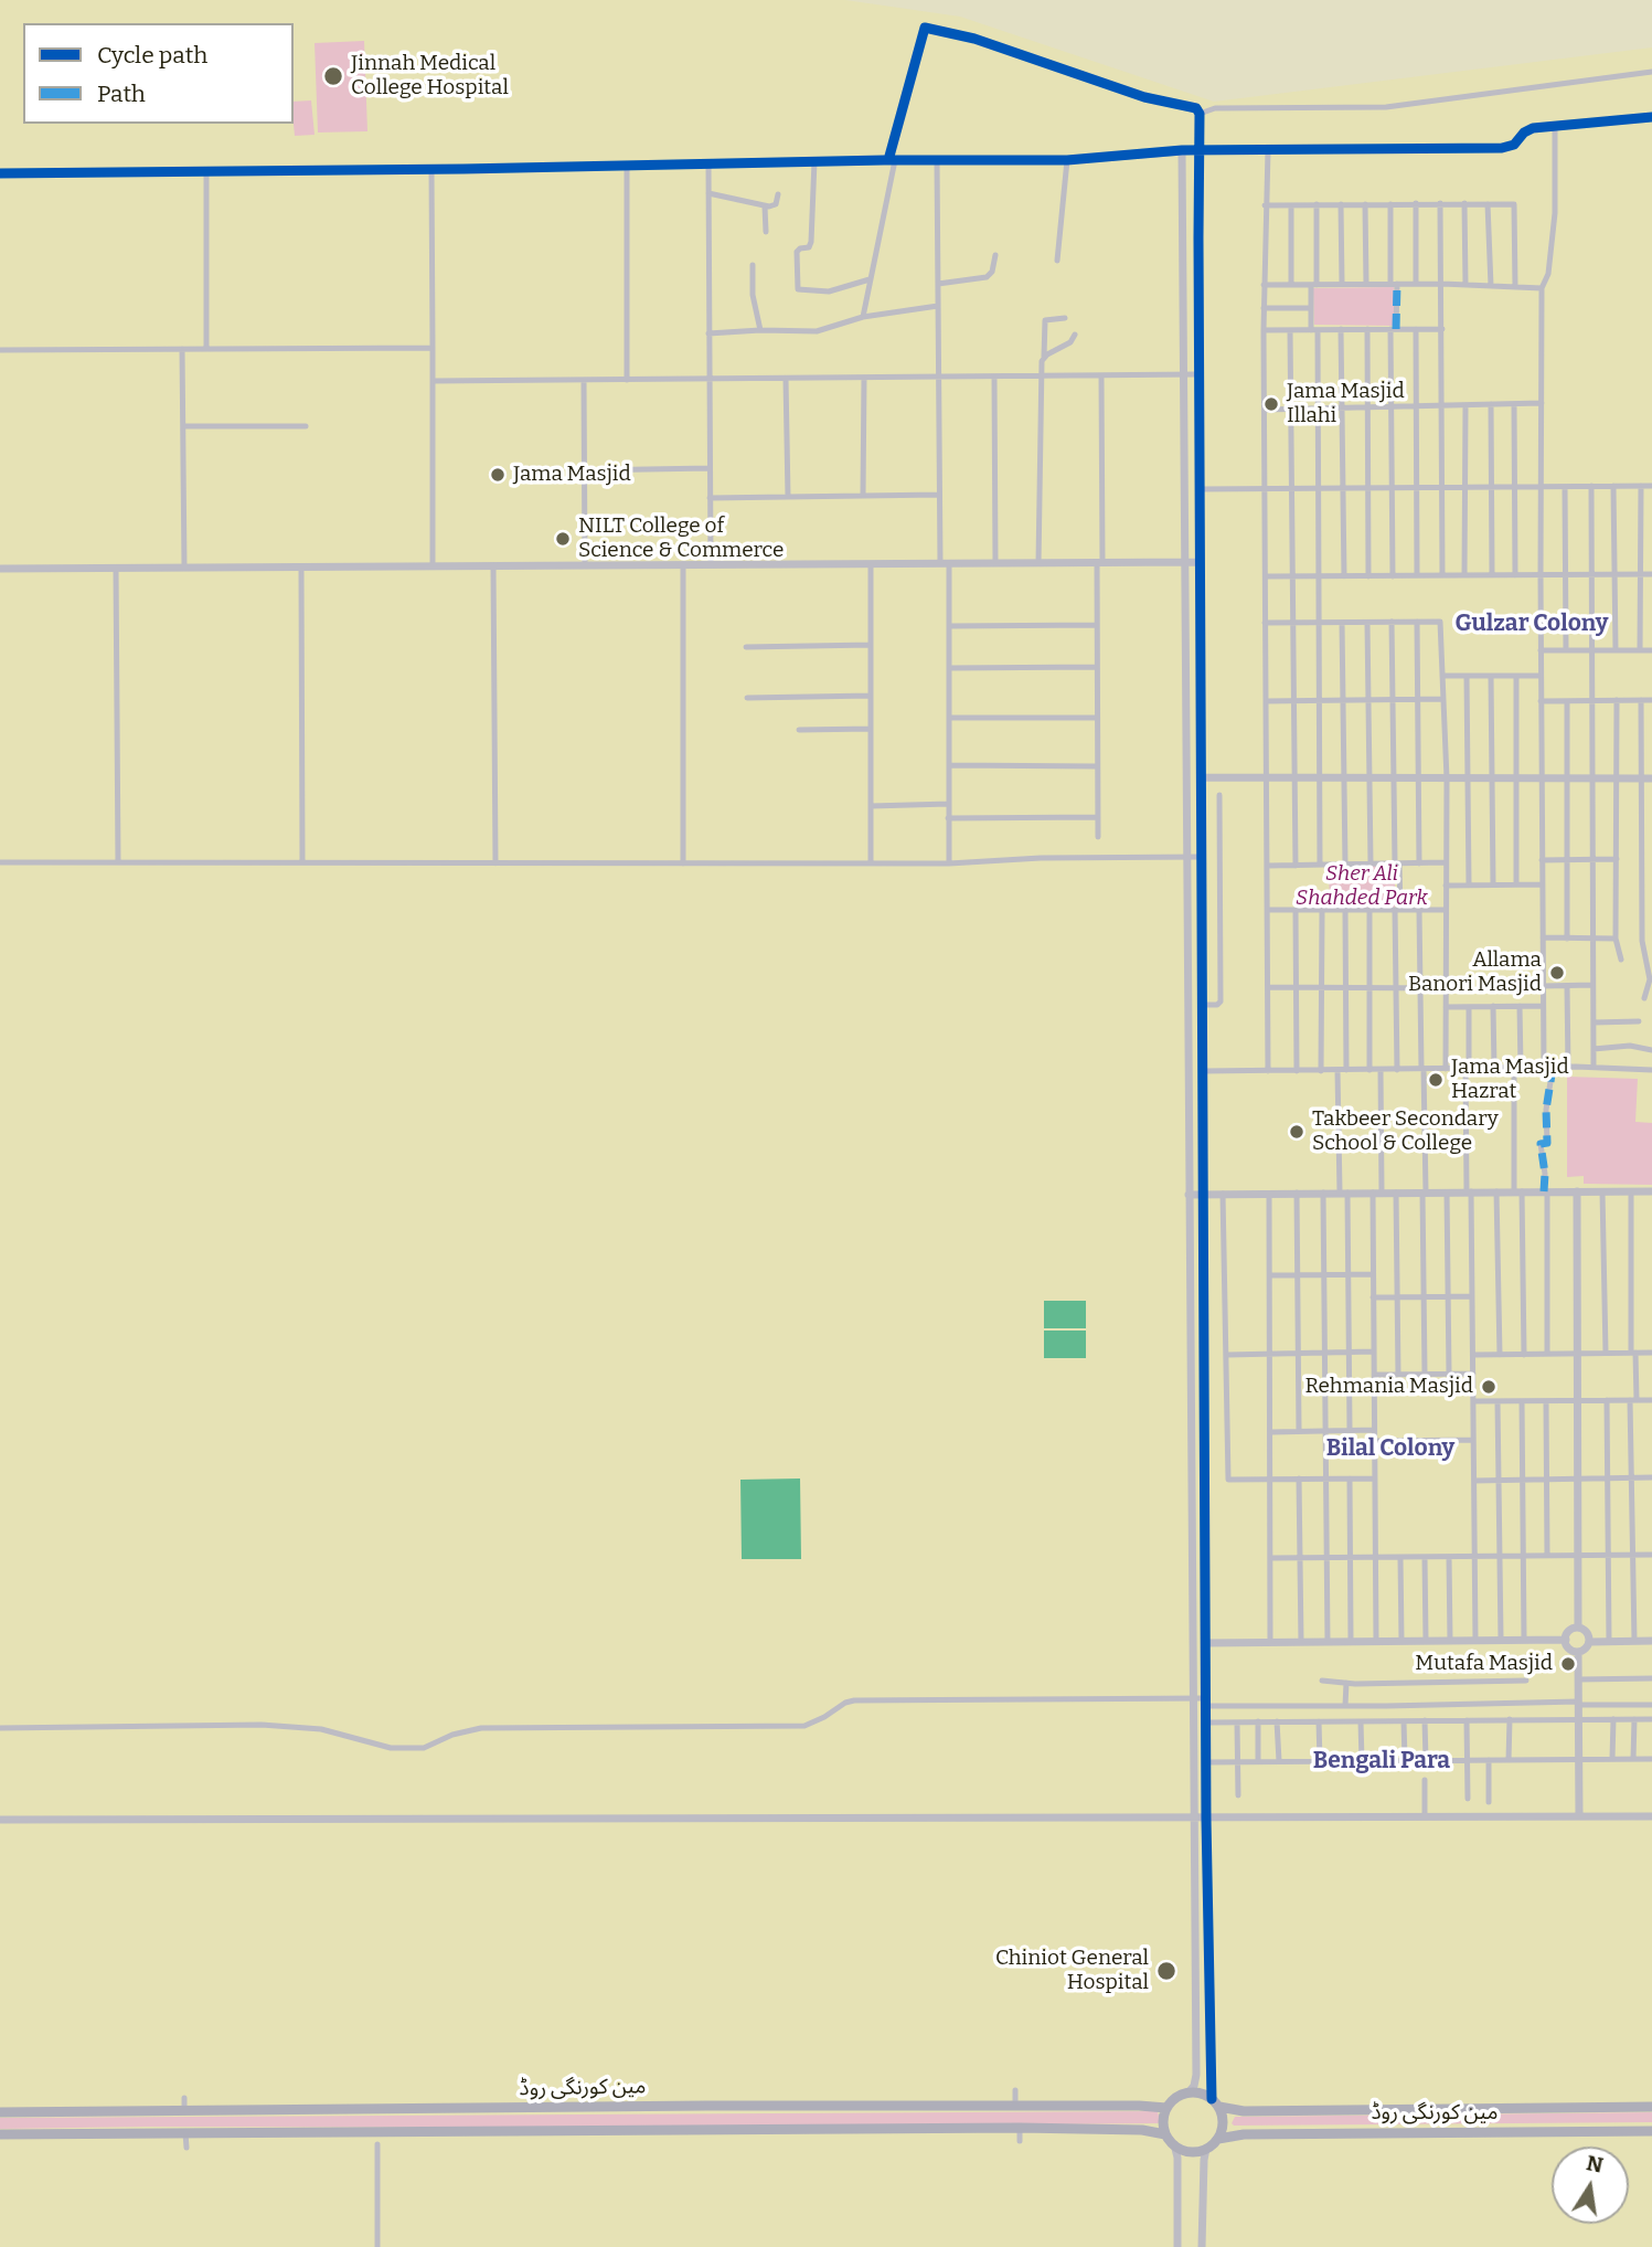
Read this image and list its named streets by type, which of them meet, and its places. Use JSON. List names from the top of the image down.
{
  "streets": {
    "main road": ["مین کورنگی روڈ"]
  },
  "districts": ["Gulzar Colony", "Bilal Colony", "Bengali Para"],
  "parks": ["Sher Ali Shahded Park"],
  "places": [
    "Jinnah Medical College Hospital",
    "Jama Masjid Illahi",
    "Jama Masjid",
    "NILT College of Science & Commerce",
    "Allama Banori Masjid",
    "Jama Masjid Hazrat",
    "Takbeer Secondary School & College",
    "Rehmania Masjid",
    "Mutafa Masjid",
    "Chiniot General Hospital"
  ],
  "legend": ["Cycle path", "Path"],
  "north": "top"
}
